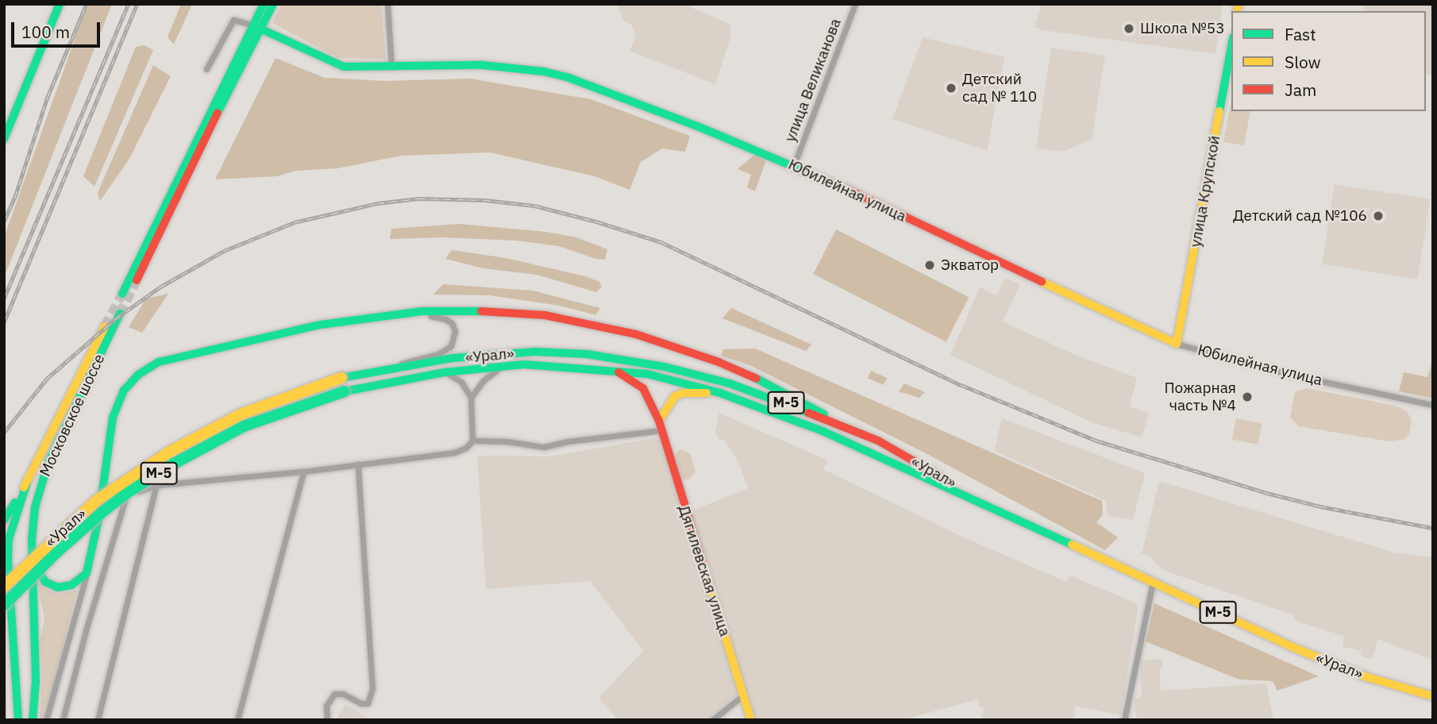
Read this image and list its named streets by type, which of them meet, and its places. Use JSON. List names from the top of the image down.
{
  "streets": {
    "main road": [
      "Юбилейная улица",
      "улица Крупской",
      "«Урал»",
      "М-5",
      "Московское шоссе",
      "Дягилевская улица"
    ],
    "street": ["улица Великанова"]
  },
  "crossings": [
    ["улица Великанова", "Юбилейная улица"],
    ["Юбилейная улица", "улица Крупской"],
    ["«Урал»", "Дягилевская улица"]
  ],
  "places": [
    "Школа №53",
    "Детский сад № 110",
    "Детский сад №106",
    "Экватор",
    "Пожарная часть №4"
  ],
  "legend": ["Fast", "Slow", "Jam"],
  "scale_bar": "100 m"
}
